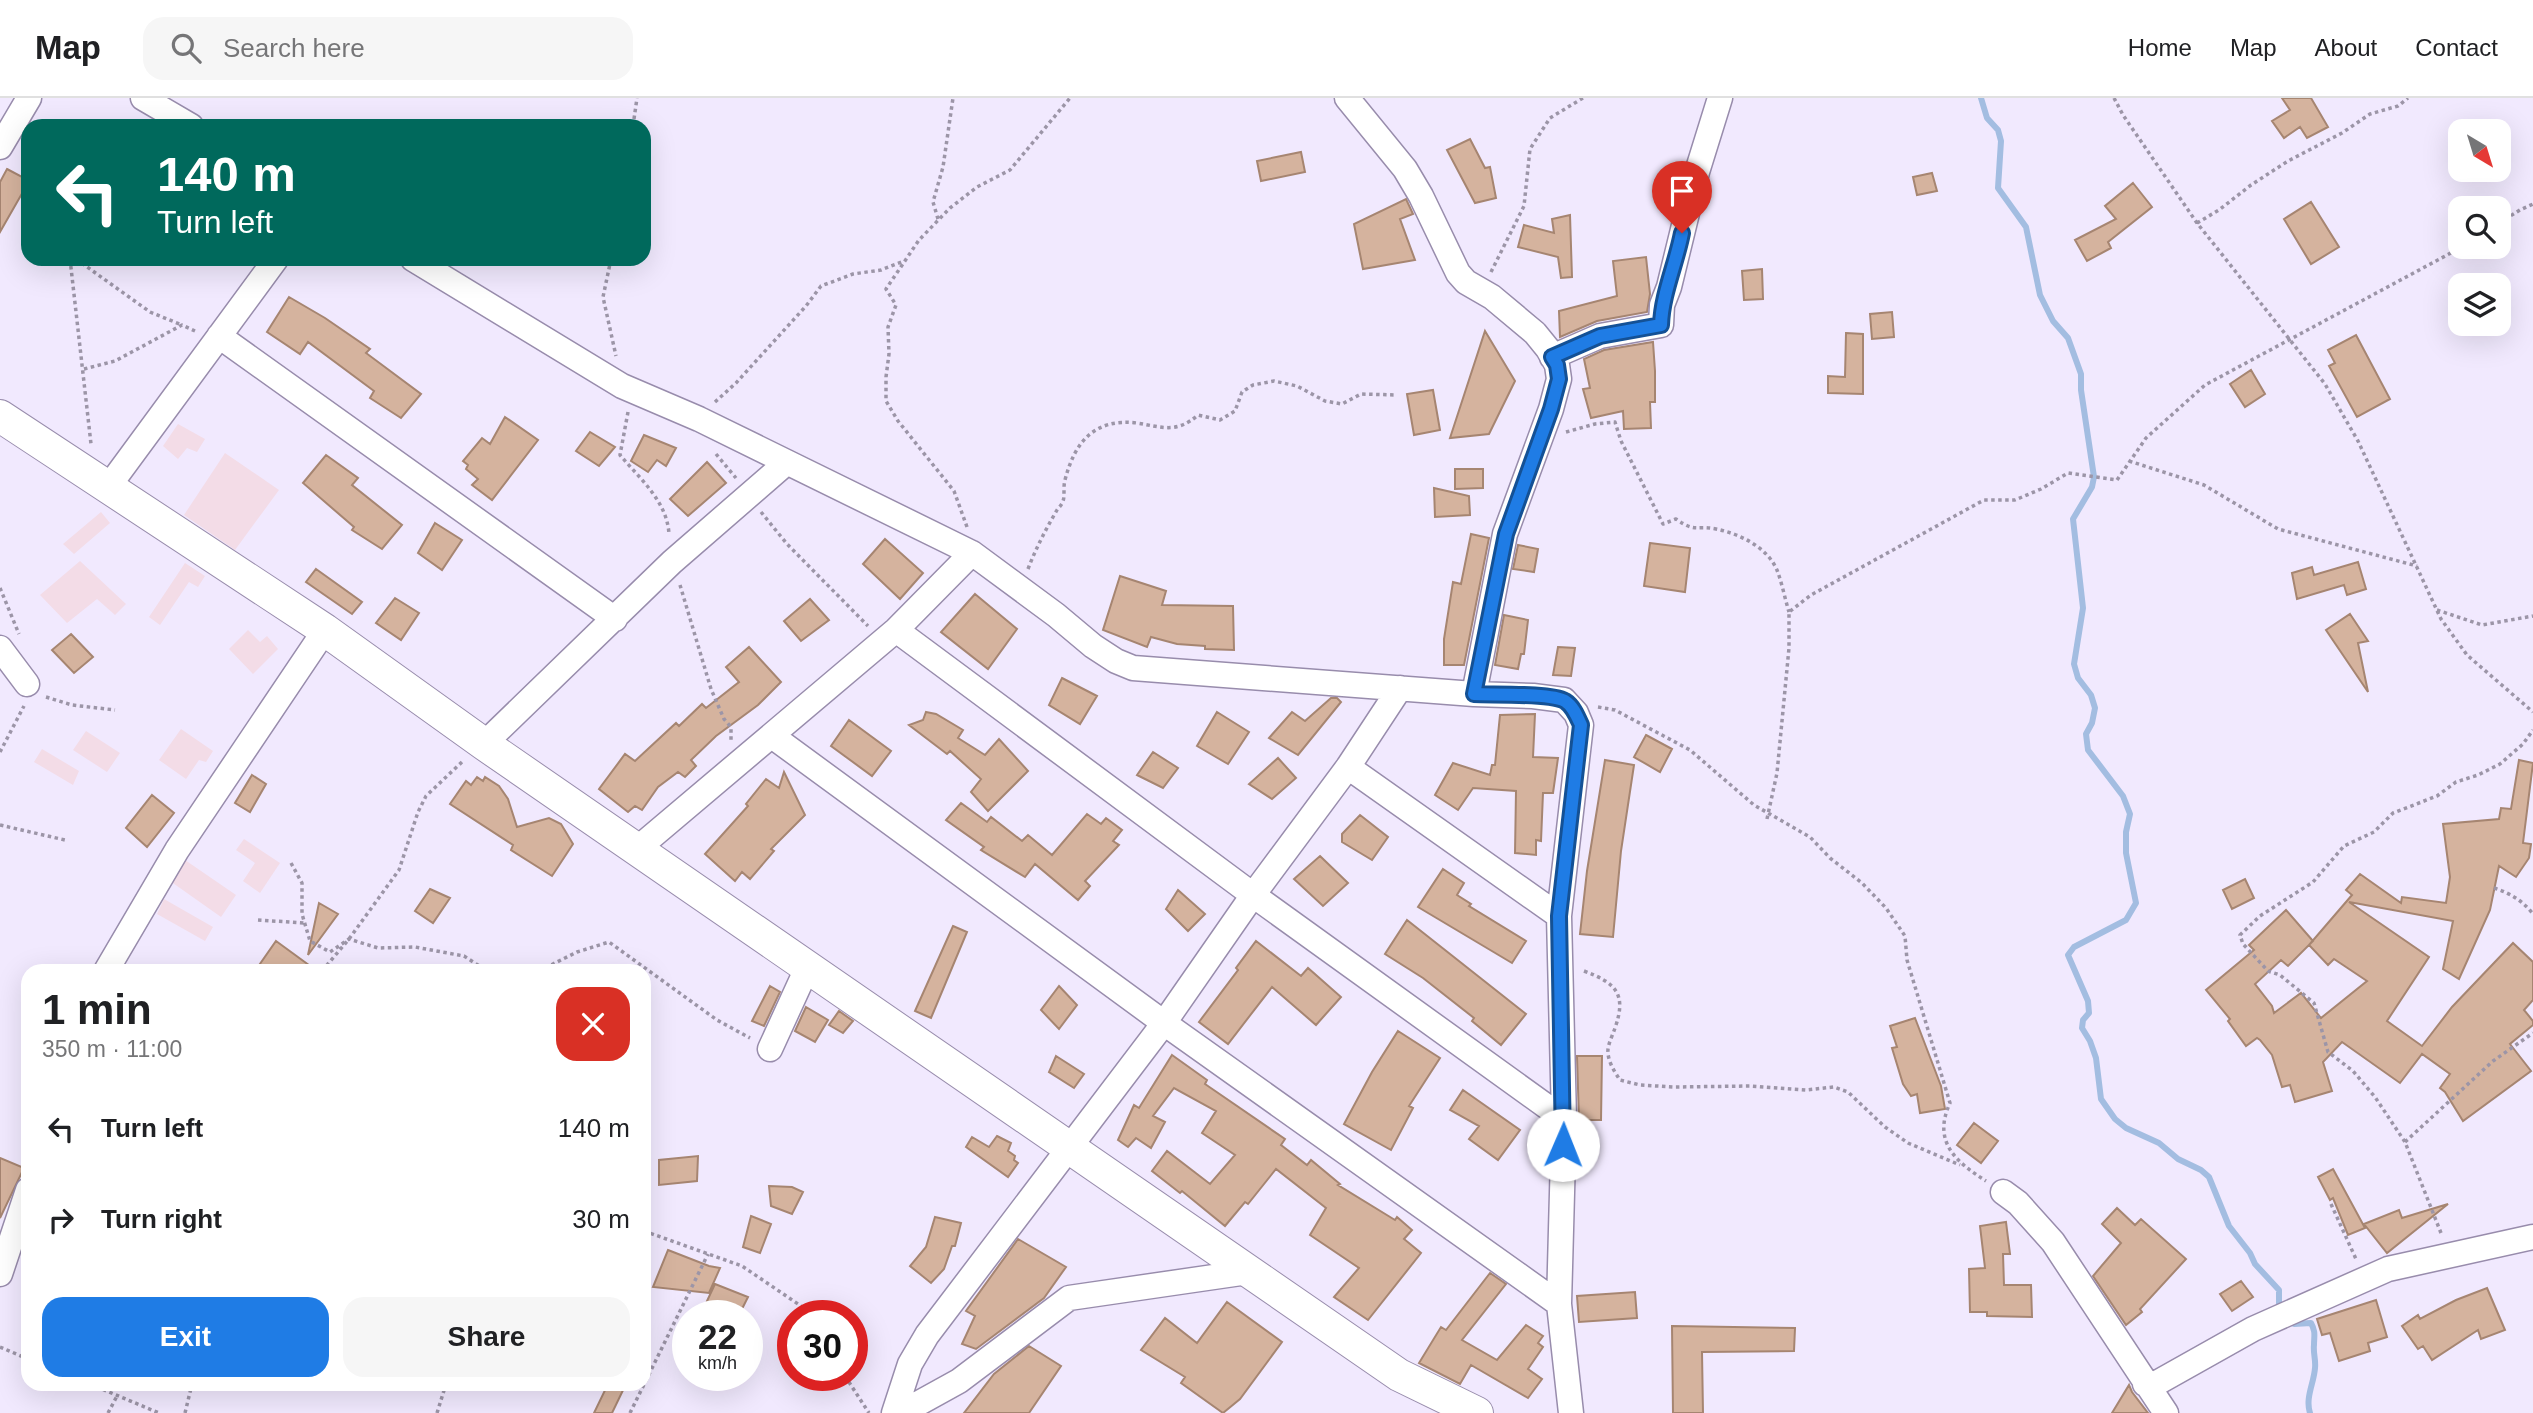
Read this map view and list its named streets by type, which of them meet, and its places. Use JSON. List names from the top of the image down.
{
  "north": "bottom right",
  "page": {
    "header": "Map",
    "search": "Search here",
    "nav": [
      "Home",
      "Map",
      "About",
      "Contact"
    ],
    "turn": ["140 m", "Turn left"],
    "heading": ["1 min", "350 m · 11:00"],
    "list": [
      {
        "name": "Turn left",
        "value": "140 m"
      },
      {
        "name": "Turn right",
        "value": "30 m"
      }
    ],
    "buttons": ["Exit", "Share"],
    "speed": "22 km/h",
    "limit": "30"
  }
}
